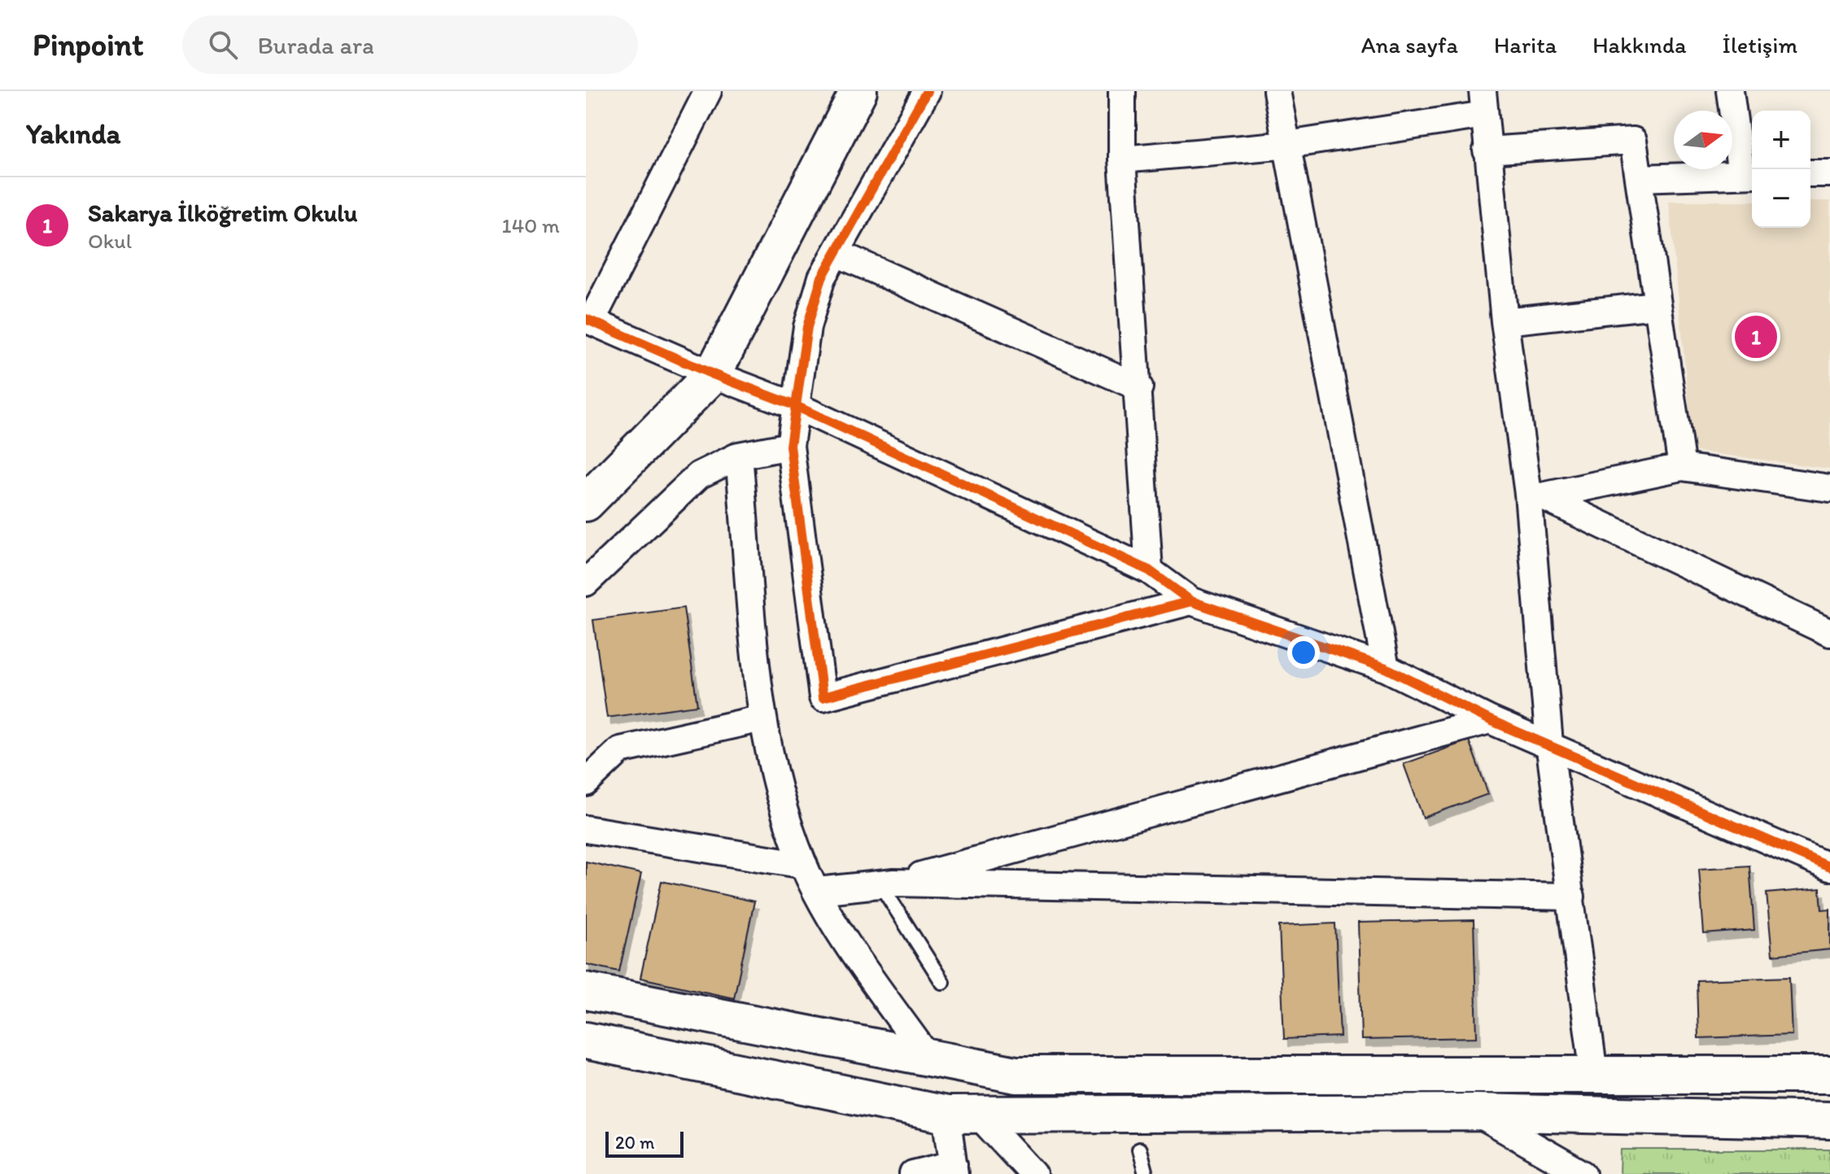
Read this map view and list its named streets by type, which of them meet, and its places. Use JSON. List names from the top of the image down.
{
  "scale_bar": "20 m",
  "north": "right",
  "page": {
    "header": "Pinpoint",
    "search": "Burada ara",
    "nav": [
      "Ana sayfa",
      "Harita",
      "Hakkında",
      "İletişim"
    ],
    "heading": "Yakında",
    "map_buttons": ["+", "−"],
    "list": [
      {
        "mark": "1",
        "name": "Sakarya İlköğretim Okulu",
        "note": "Okul",
        "value": "140 m"
      }
    ],
    "pins": "1",
    "scale": "20 m"
  }
}
